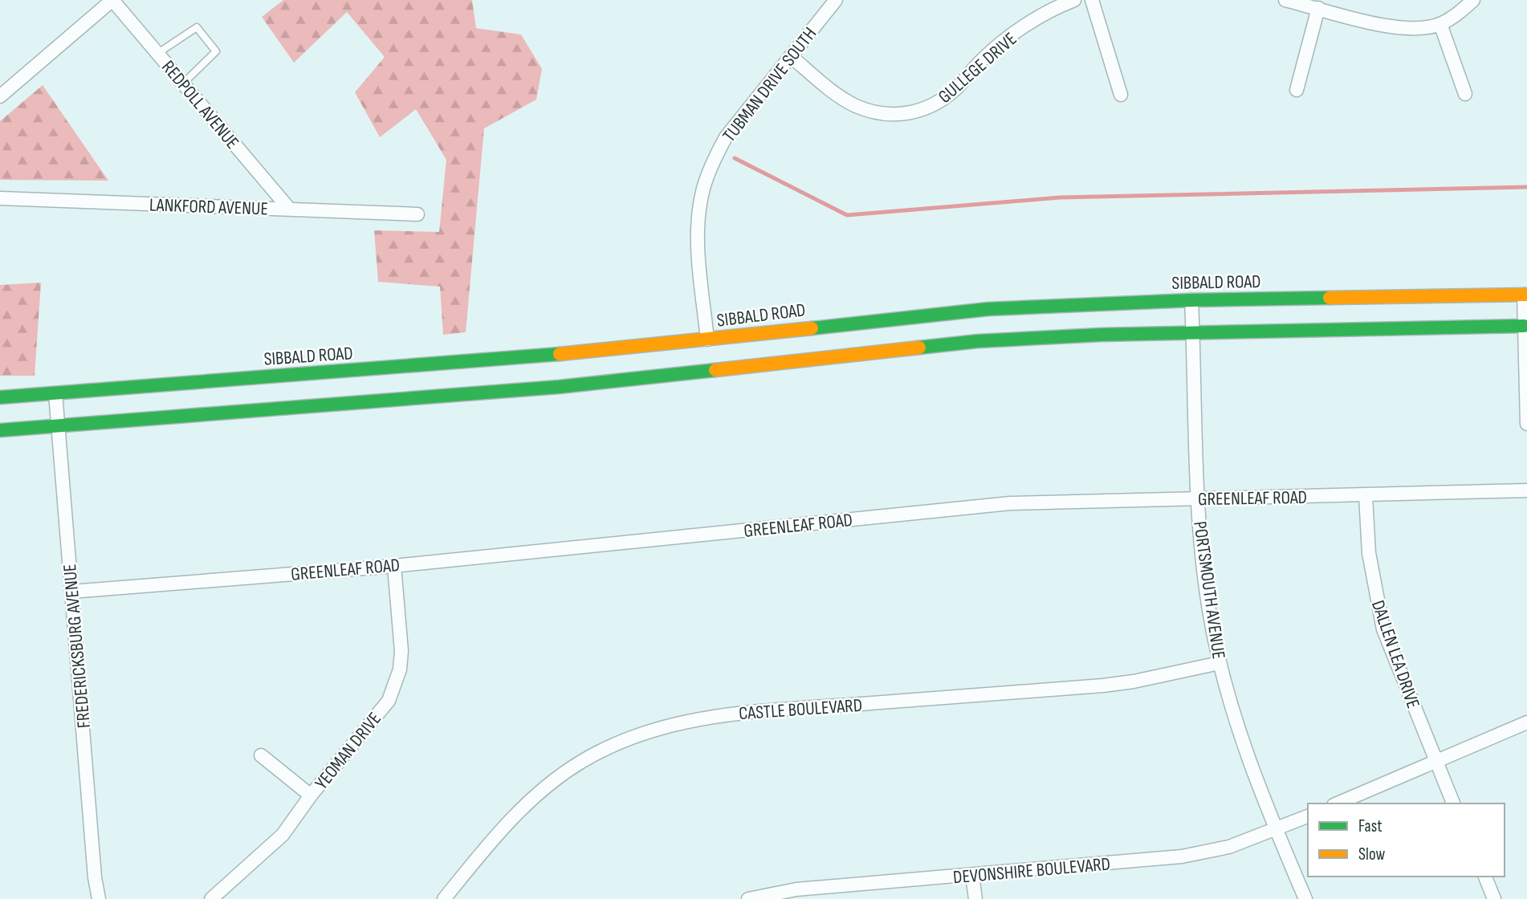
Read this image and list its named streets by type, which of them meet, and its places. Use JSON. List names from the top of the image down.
{
  "streets": {
    "street": [
      "GULLEGE DRIVE",
      "TUBMAN DRIVE SOUTH",
      "REDPOLL AVENUE",
      "LANKFORD AVENUE",
      "SIBBALD ROAD",
      "GREENLEAF ROAD",
      "PORTSMOUTH AVENUE",
      "FREDERICKSBURG AVENUE",
      "DALLEN LEA DRIVE",
      "CASTLE BOULEVARD",
      "YEOMAN DRIVE",
      "DEVONSHIRE BOULEVARD"
    ]
  },
  "crossings": [
    ["GULLEGE DRIVE", "TUBMAN DRIVE SOUTH"],
    ["TUBMAN DRIVE SOUTH", "SIBBALD ROAD"],
    ["REDPOLL AVENUE", "LANKFORD AVENUE"],
    ["SIBBALD ROAD", "PORTSMOUTH AVENUE"],
    ["SIBBALD ROAD", "FREDERICKSBURG AVENUE"],
    ["GREENLEAF ROAD", "PORTSMOUTH AVENUE"],
    ["GREENLEAF ROAD", "FREDERICKSBURG AVENUE"],
    ["GREENLEAF ROAD", "DALLEN LEA DRIVE"],
    ["GREENLEAF ROAD", "YEOMAN DRIVE"],
    ["PORTSMOUTH AVENUE", "CASTLE BOULEVARD"],
    ["PORTSMOUTH AVENUE", "DEVONSHIRE BOULEVARD"]
  ],
  "legend": ["Fast", "Slow"]
}
